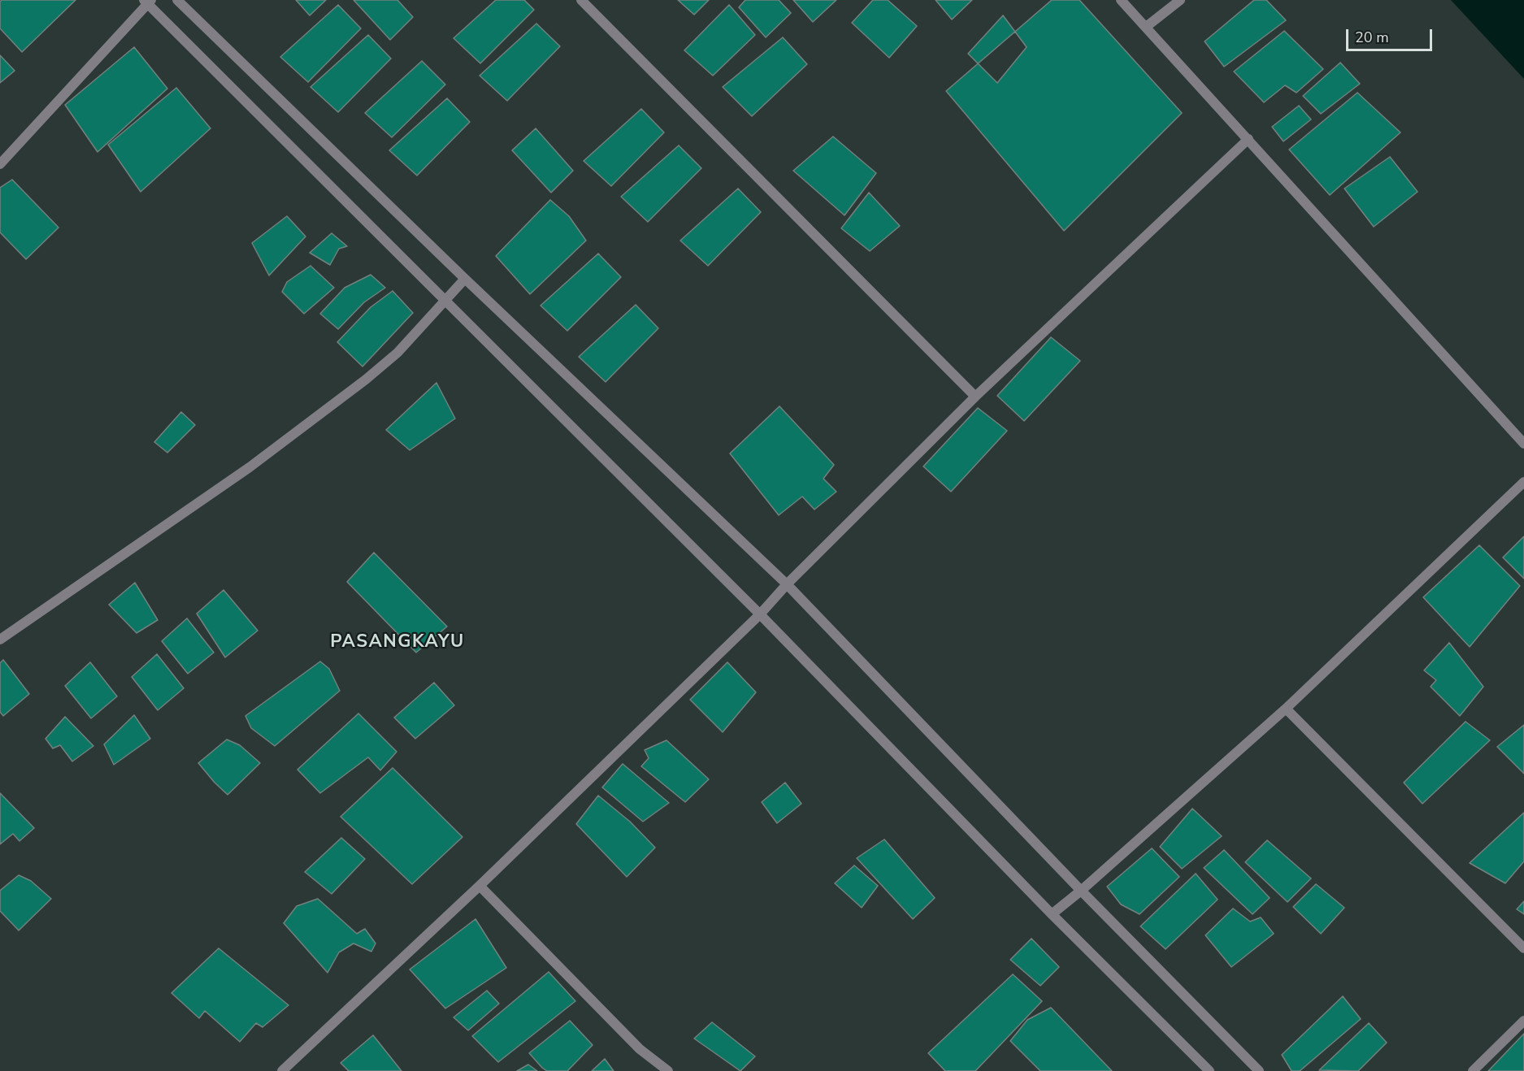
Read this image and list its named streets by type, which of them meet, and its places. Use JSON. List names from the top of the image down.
{
  "districts": ["PASANGKAYU"],
  "scale_bar": "20 m"
}
